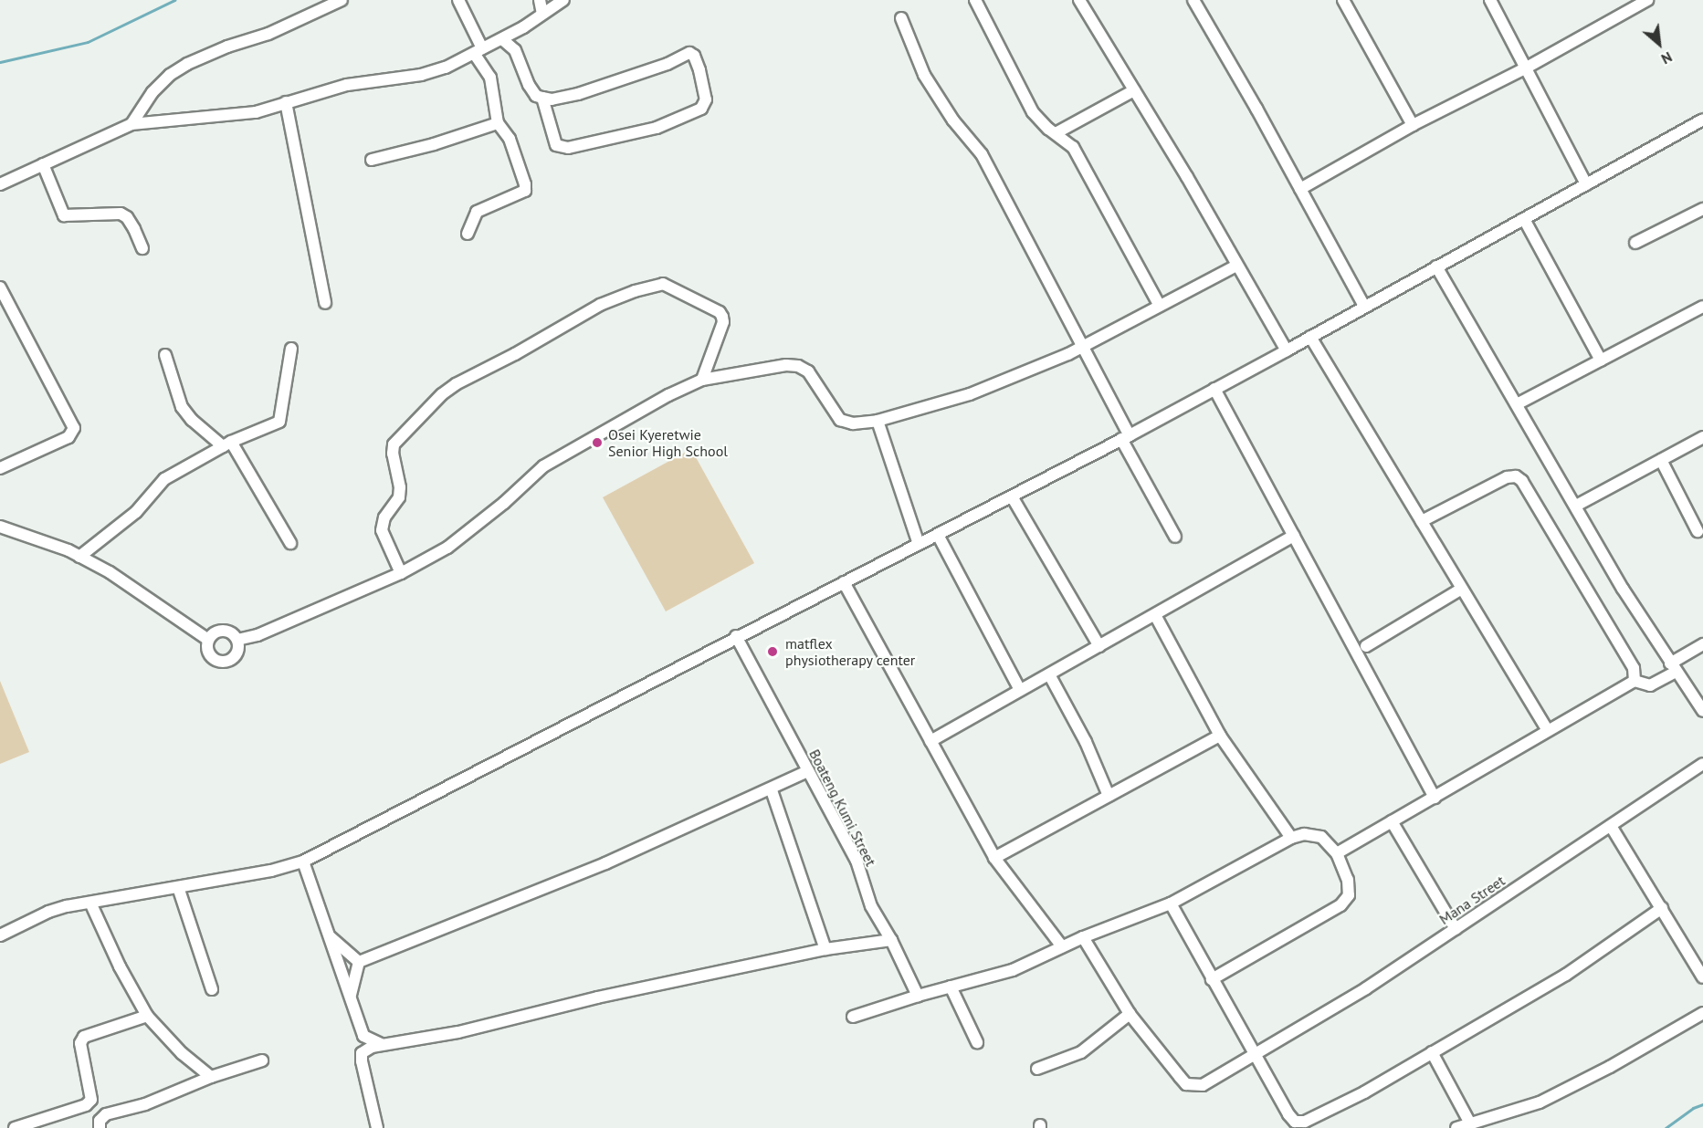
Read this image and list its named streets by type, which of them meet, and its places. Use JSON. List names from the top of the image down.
{
  "streets": {
    "street": ["Boateng Kumi Street", "Mana Street"]
  },
  "places": ["Osei Kyeretwie Senior High School", "matflex physiotherapy center"],
  "north": "bottom right"
}
